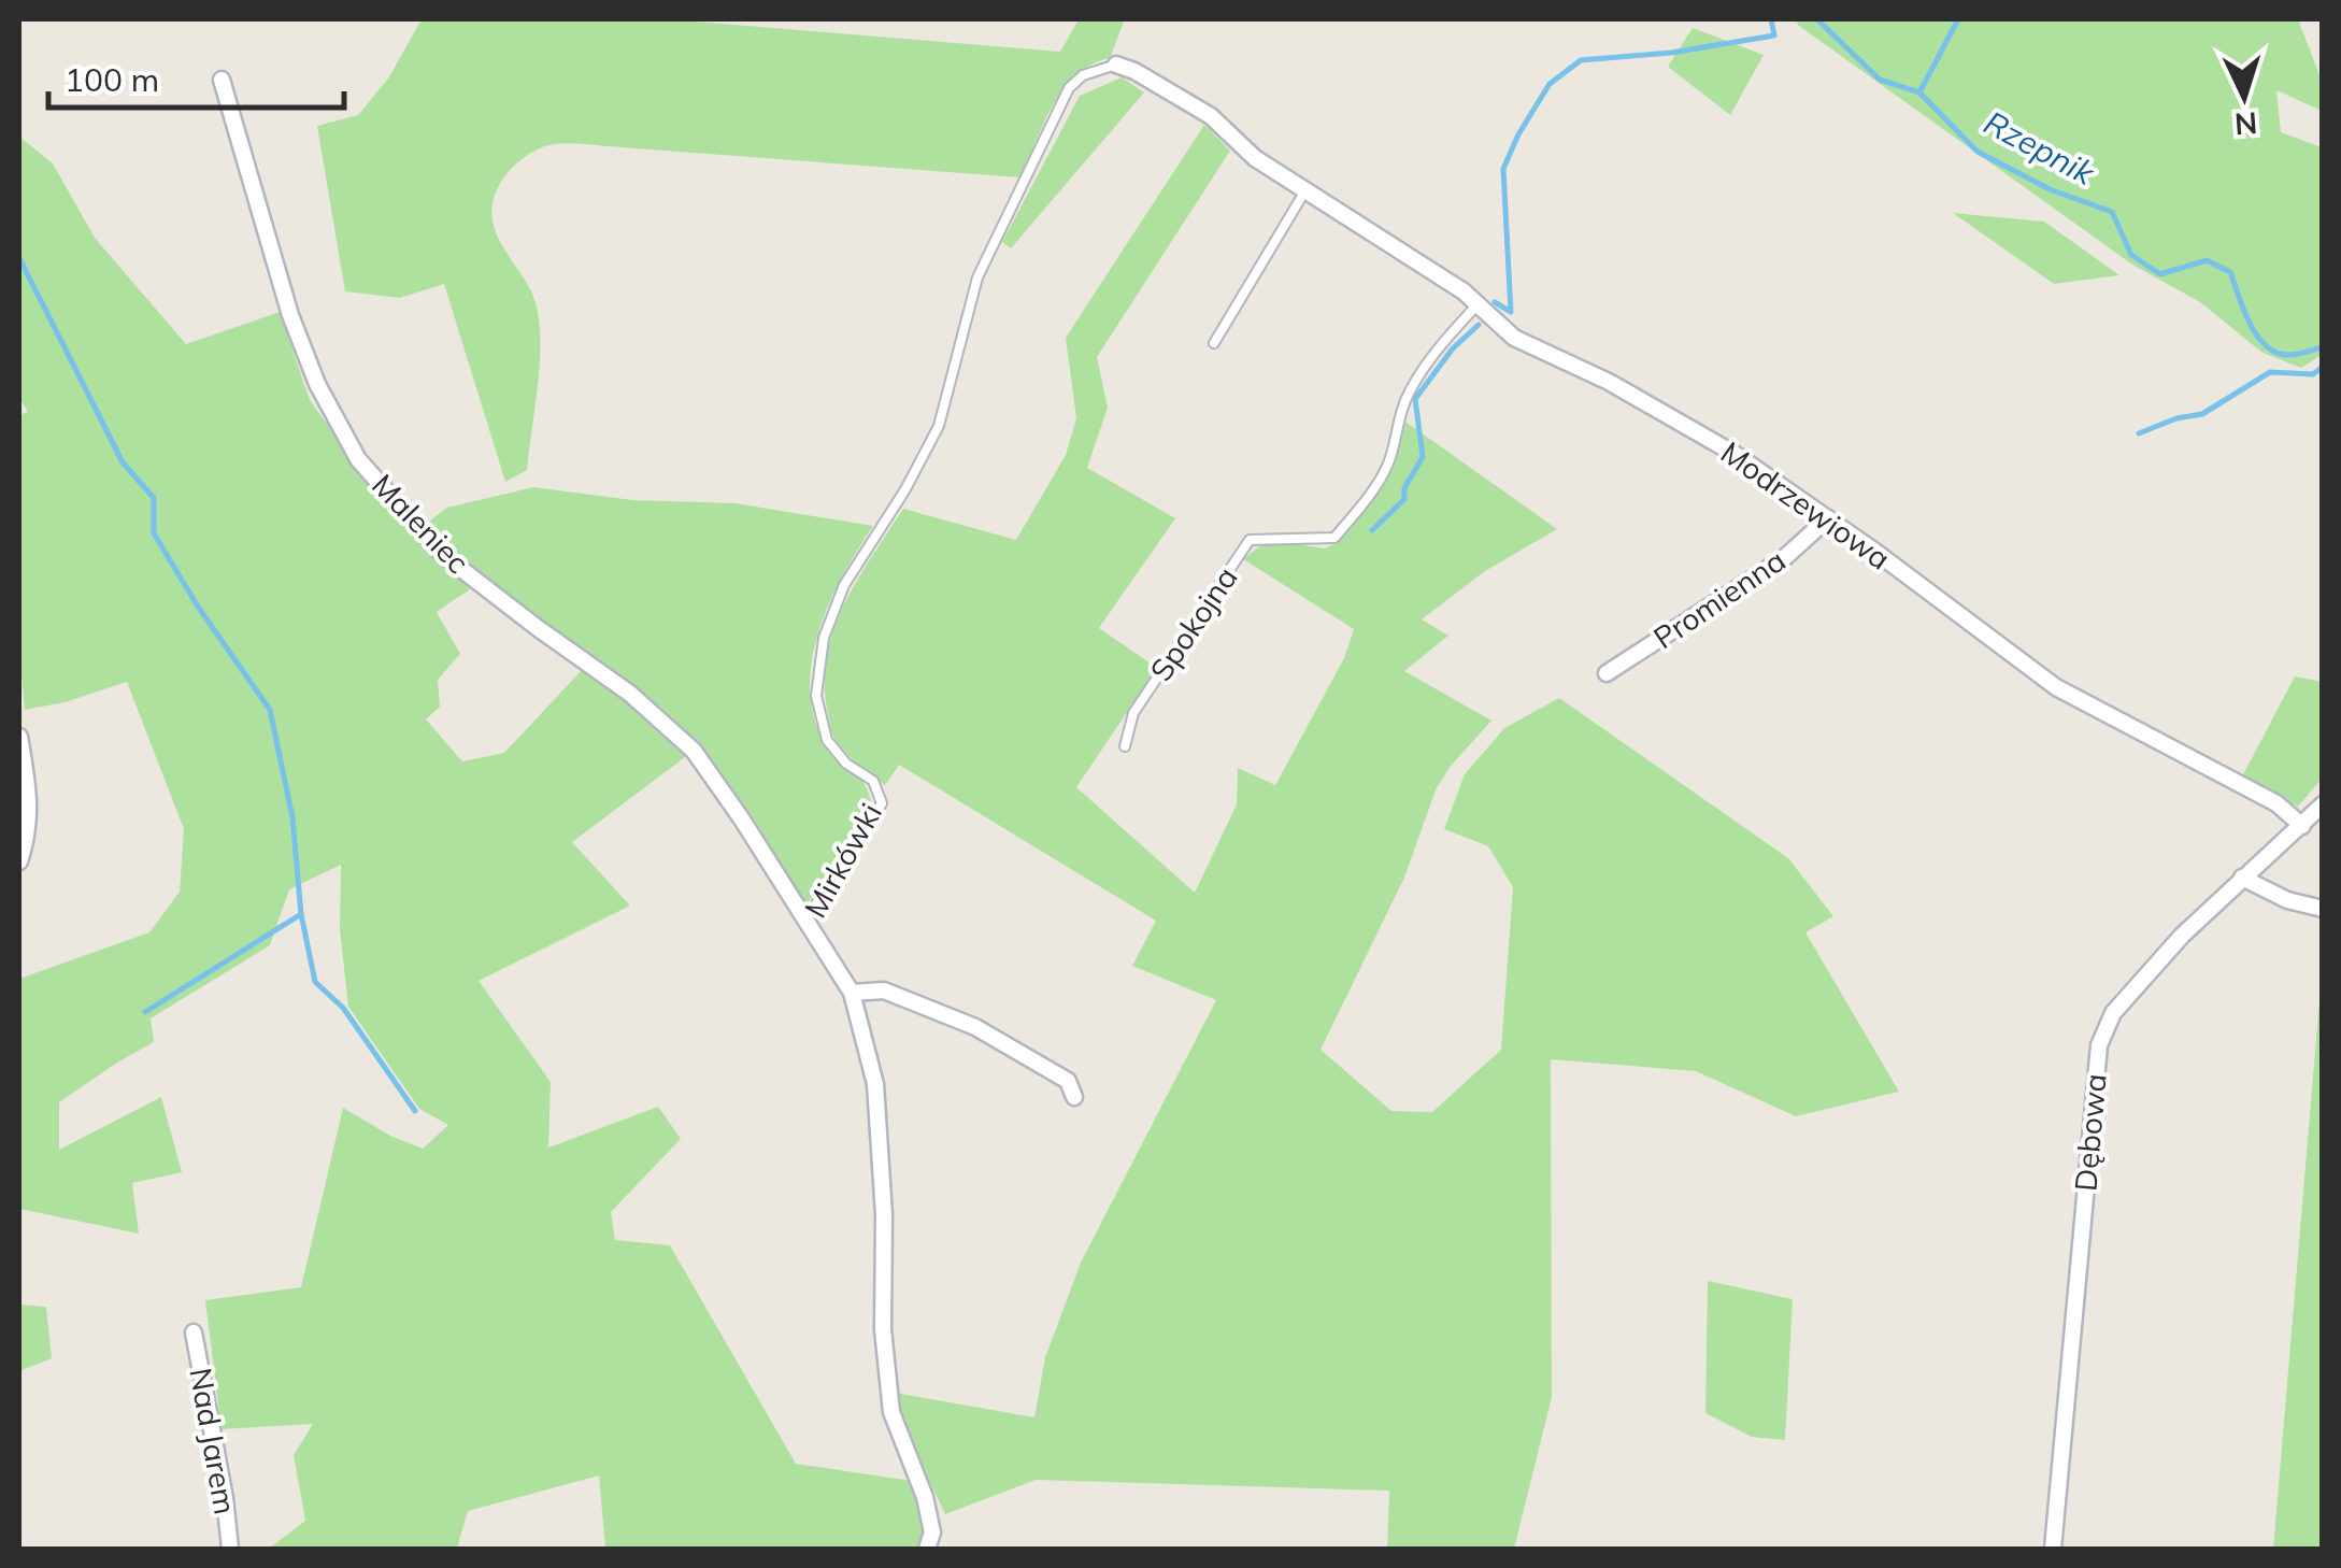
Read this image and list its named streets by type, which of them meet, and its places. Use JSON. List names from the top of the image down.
{
  "streets": {
    "street": [
      "Modrzewiowa",
      "Maleniec",
      "Promienna",
      "Mirkówki",
      "Dębowa",
      "Nad Jarem"
    ],
    "lane": ["Spokojna"]
  },
  "crossings": [
    ["Modrzewiowa", "Promienna"],
    ["Modrzewiowa", "Spokojna"],
    ["Modrzewiowa", "Mirkówki"],
    ["Modrzewiowa", "Dębowa"],
    ["Maleniec", "Mirkówki"]
  ],
  "water": ["Rzepnik"],
  "scale_bar": "100 m",
  "north": "bottom"
}
